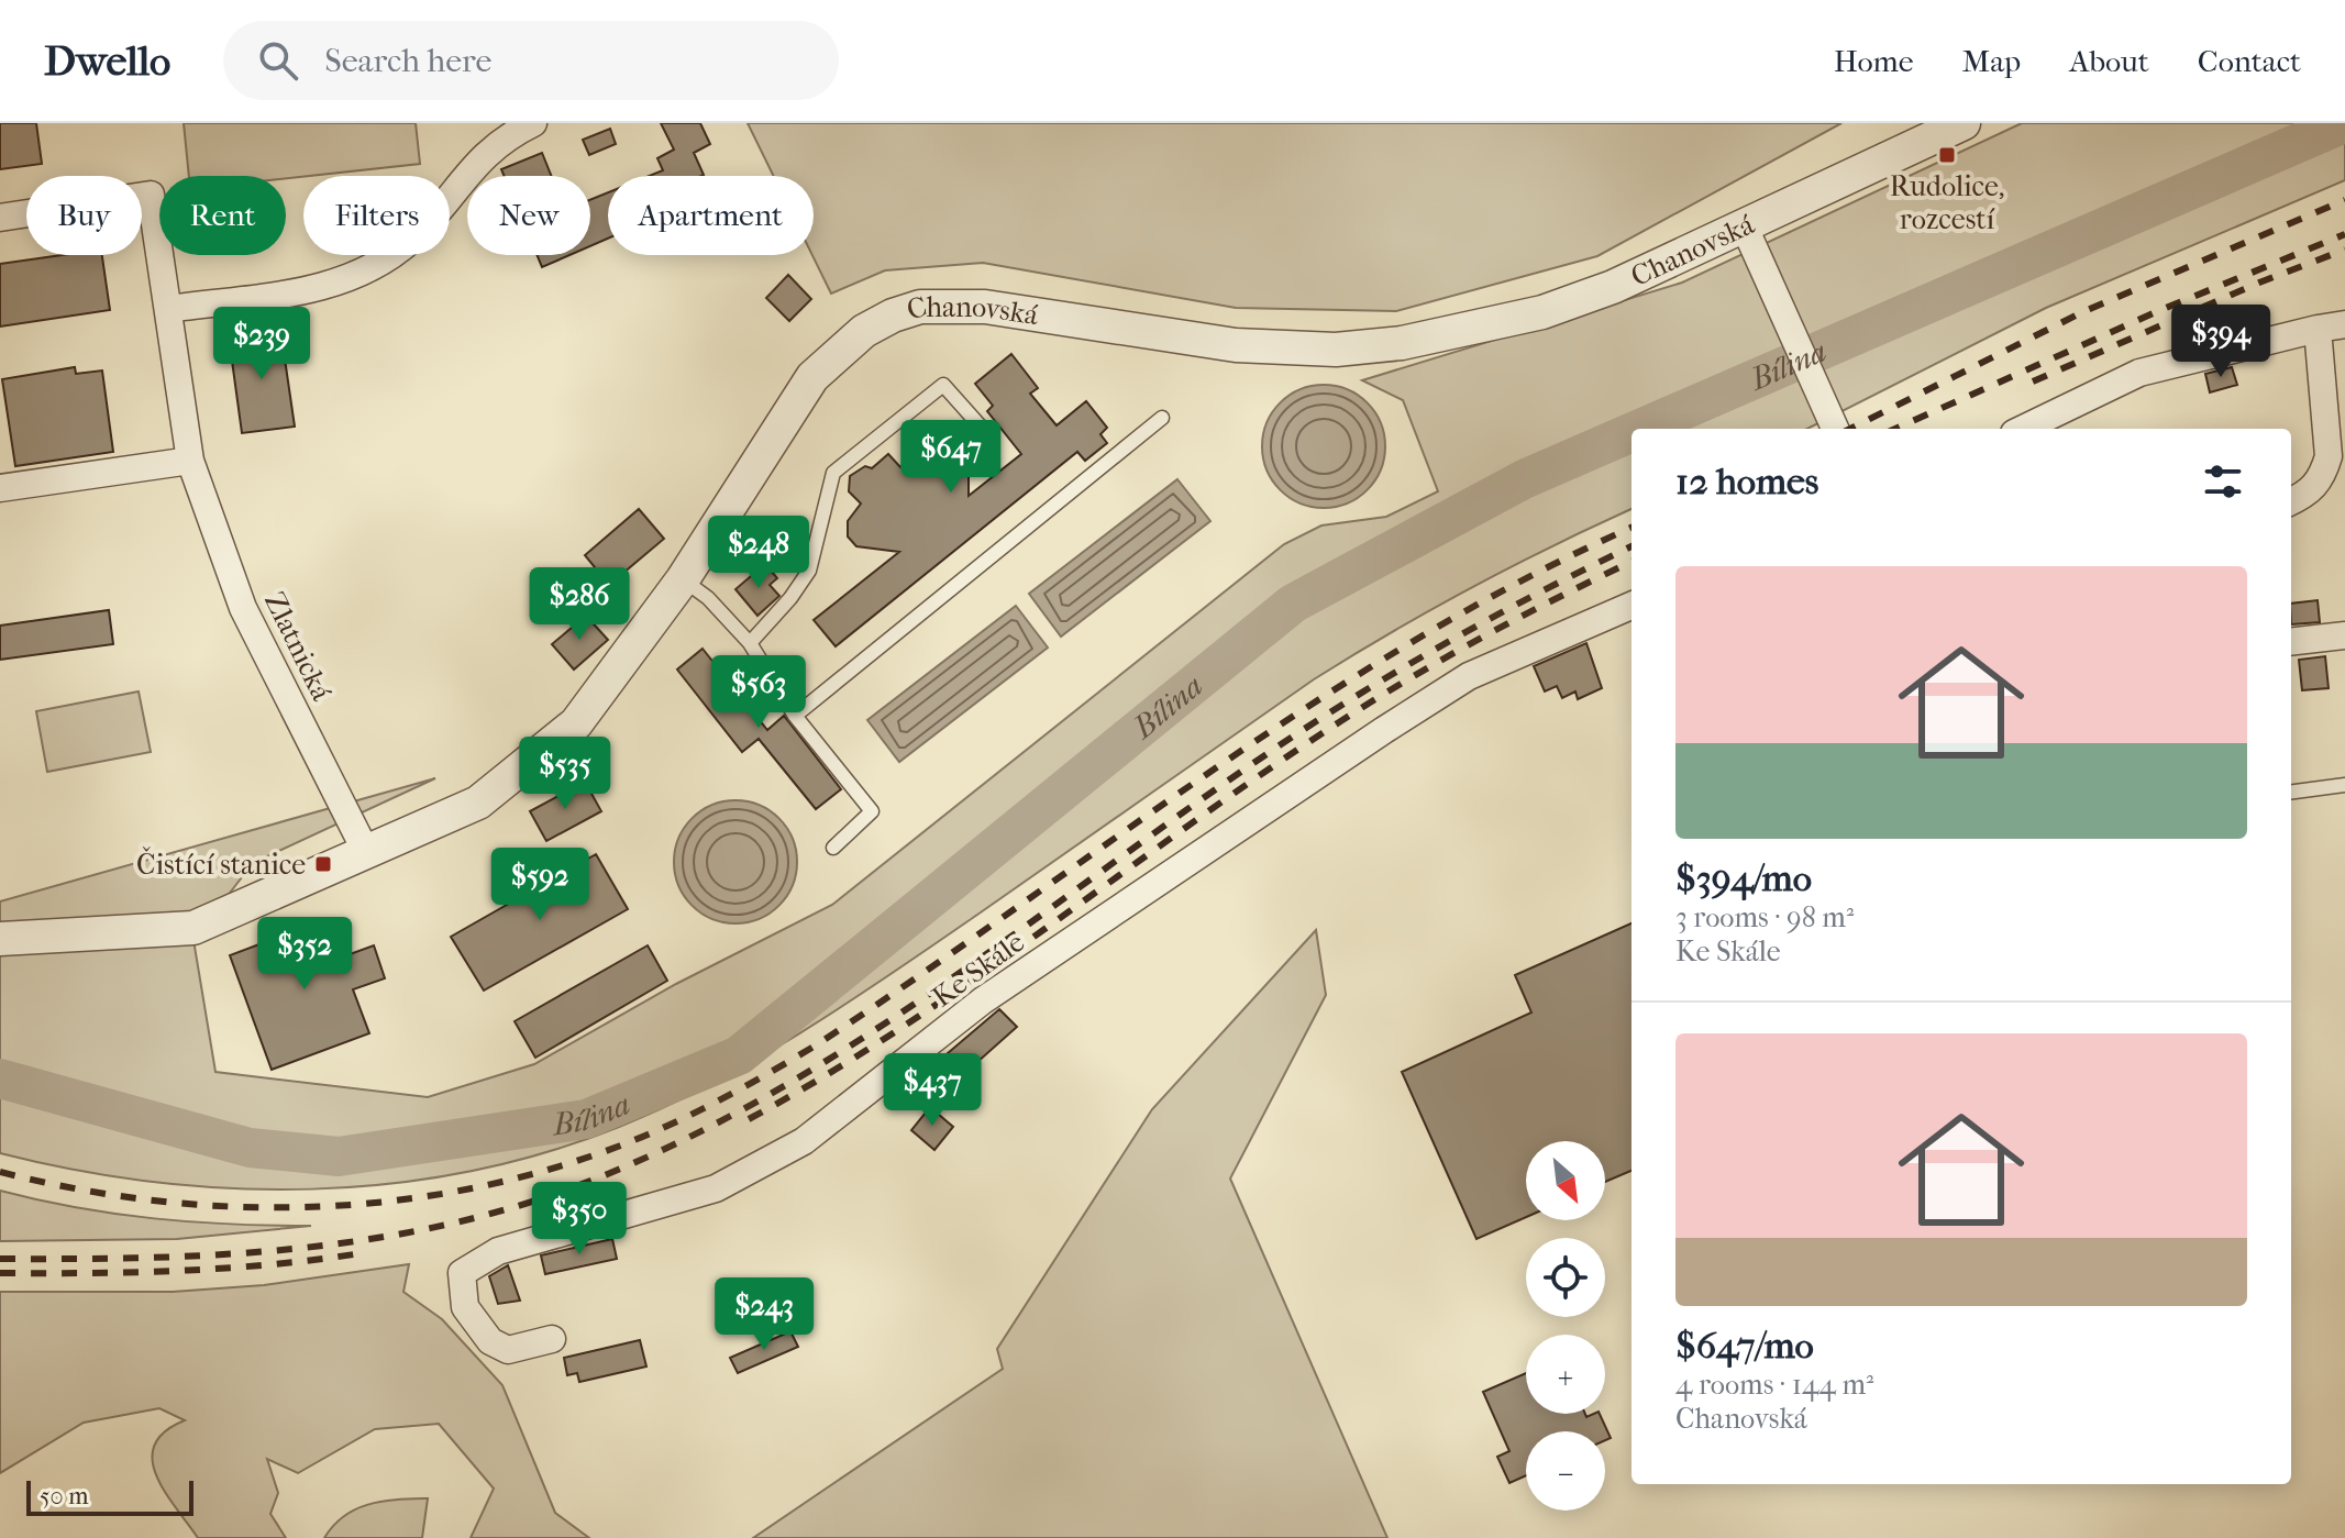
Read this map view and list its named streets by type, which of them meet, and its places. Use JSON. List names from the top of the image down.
{
  "streets": {
    "street": ["Chanovská", "Zlatnická", "Ke Skále"]
  },
  "crossings": [
    ["Chanovská", "Zlatnická"]
  ],
  "water": ["Bílina"],
  "places": {
    "transit": ["Rudolice, rozcestí", "Čistící stanice"]
  },
  "scale_bar": "50 m",
  "north": "bottom right",
  "page": {
    "header": "Dwello",
    "search": "Search here",
    "nav": [
      "Home",
      "Map",
      "About",
      "Contact"
    ],
    "chip": [
      "Buy",
      "Rent",
      "Filters",
      "New",
      "Apartment"
    ],
    "price": [
      "$394",
      "$239",
      "$647",
      "$248",
      "$286",
      "$563",
      "$535",
      "$592",
      "$352",
      "$437",
      "$350",
      "$243"
    ],
    "heading": "12 homes",
    "list": [
      {
        "name": "$394/mo",
        "note": "3 rooms · 98 m² · Ke Skále"
      },
      {
        "name": "$647/mo",
        "note": "4 rooms · 144 m² · Chanovská"
      }
    ],
    "map_buttons": ["+", "−"],
    "scale": "50 m"
  }
}
